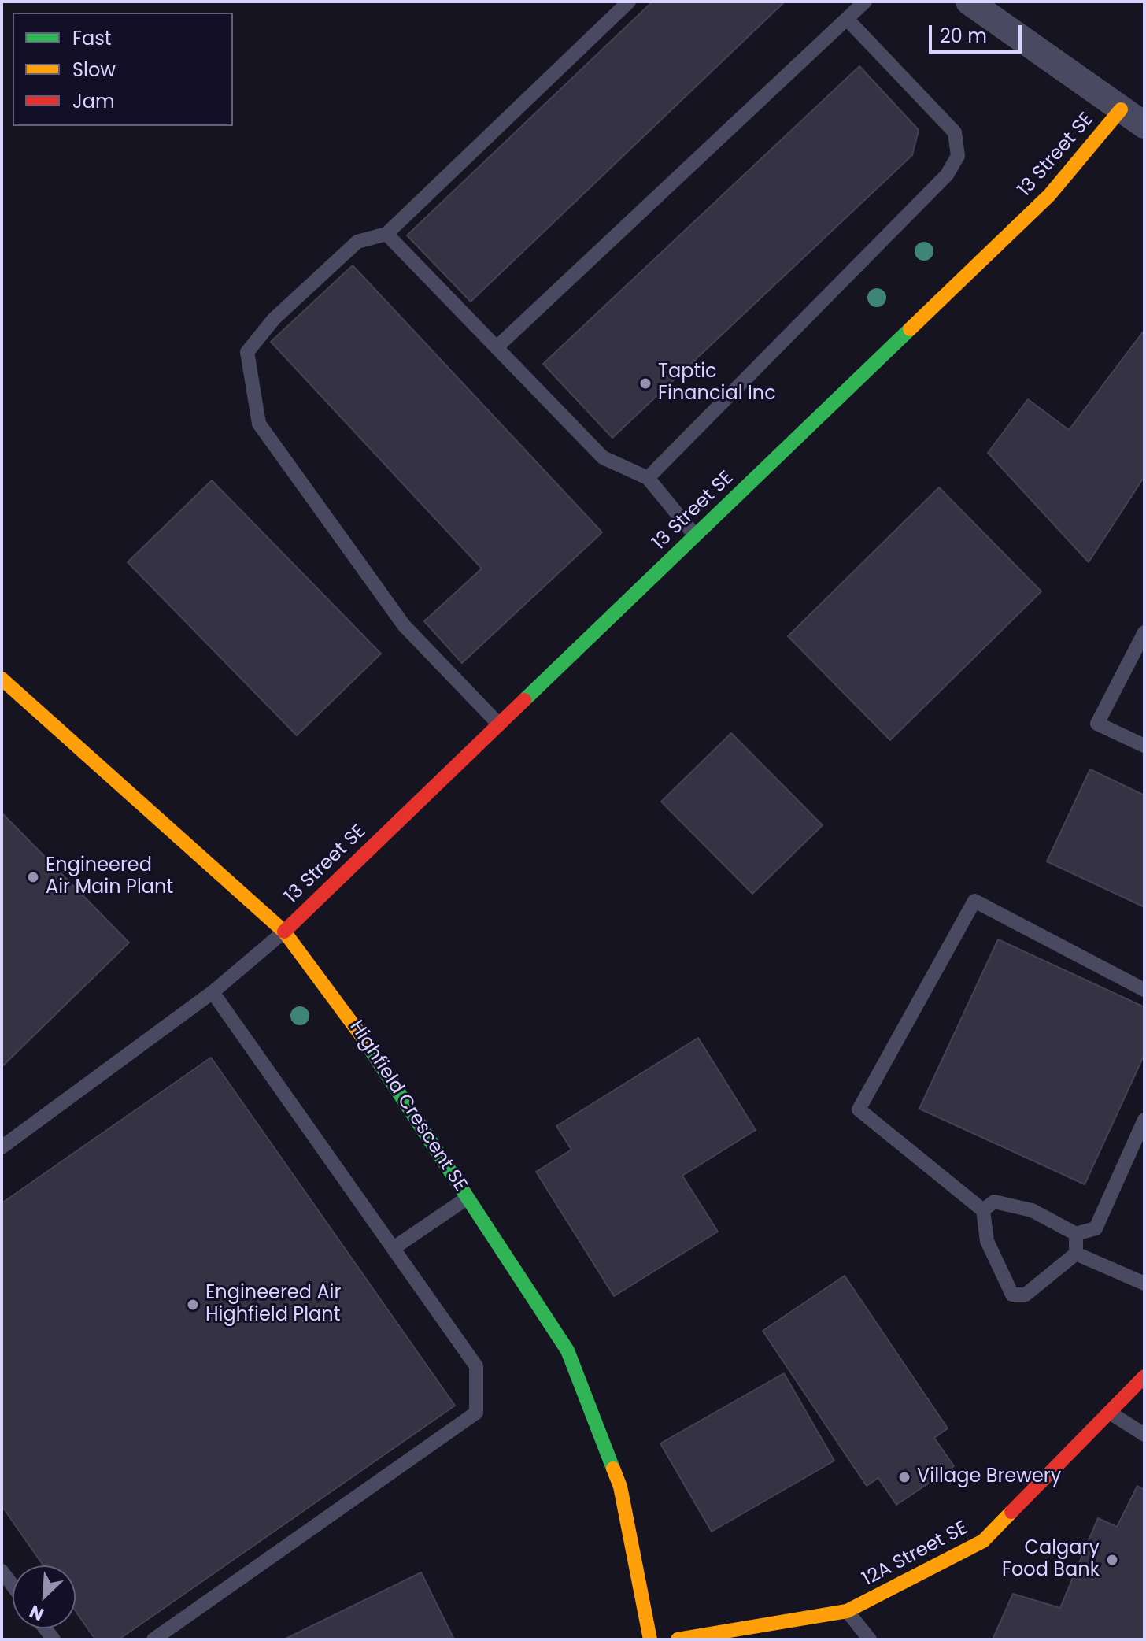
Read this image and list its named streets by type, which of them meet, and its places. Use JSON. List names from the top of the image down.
{
  "streets": {
    "street": ["13 Street SE", "Highfield Crescent SE", "12A Street SE"]
  },
  "crossings": [
    ["13 Street SE", "Highfield Crescent SE"]
  ],
  "places": [
    "Taptic Financial Inc",
    "Engineered Air Main Plant",
    "Engineered Air Highfield Plant",
    "Village Brewery",
    "Calgary Food Bank"
  ],
  "legend": ["Fast", "Slow", "Jam"],
  "scale_bar": "20 m",
  "north": "bottom left"
}
